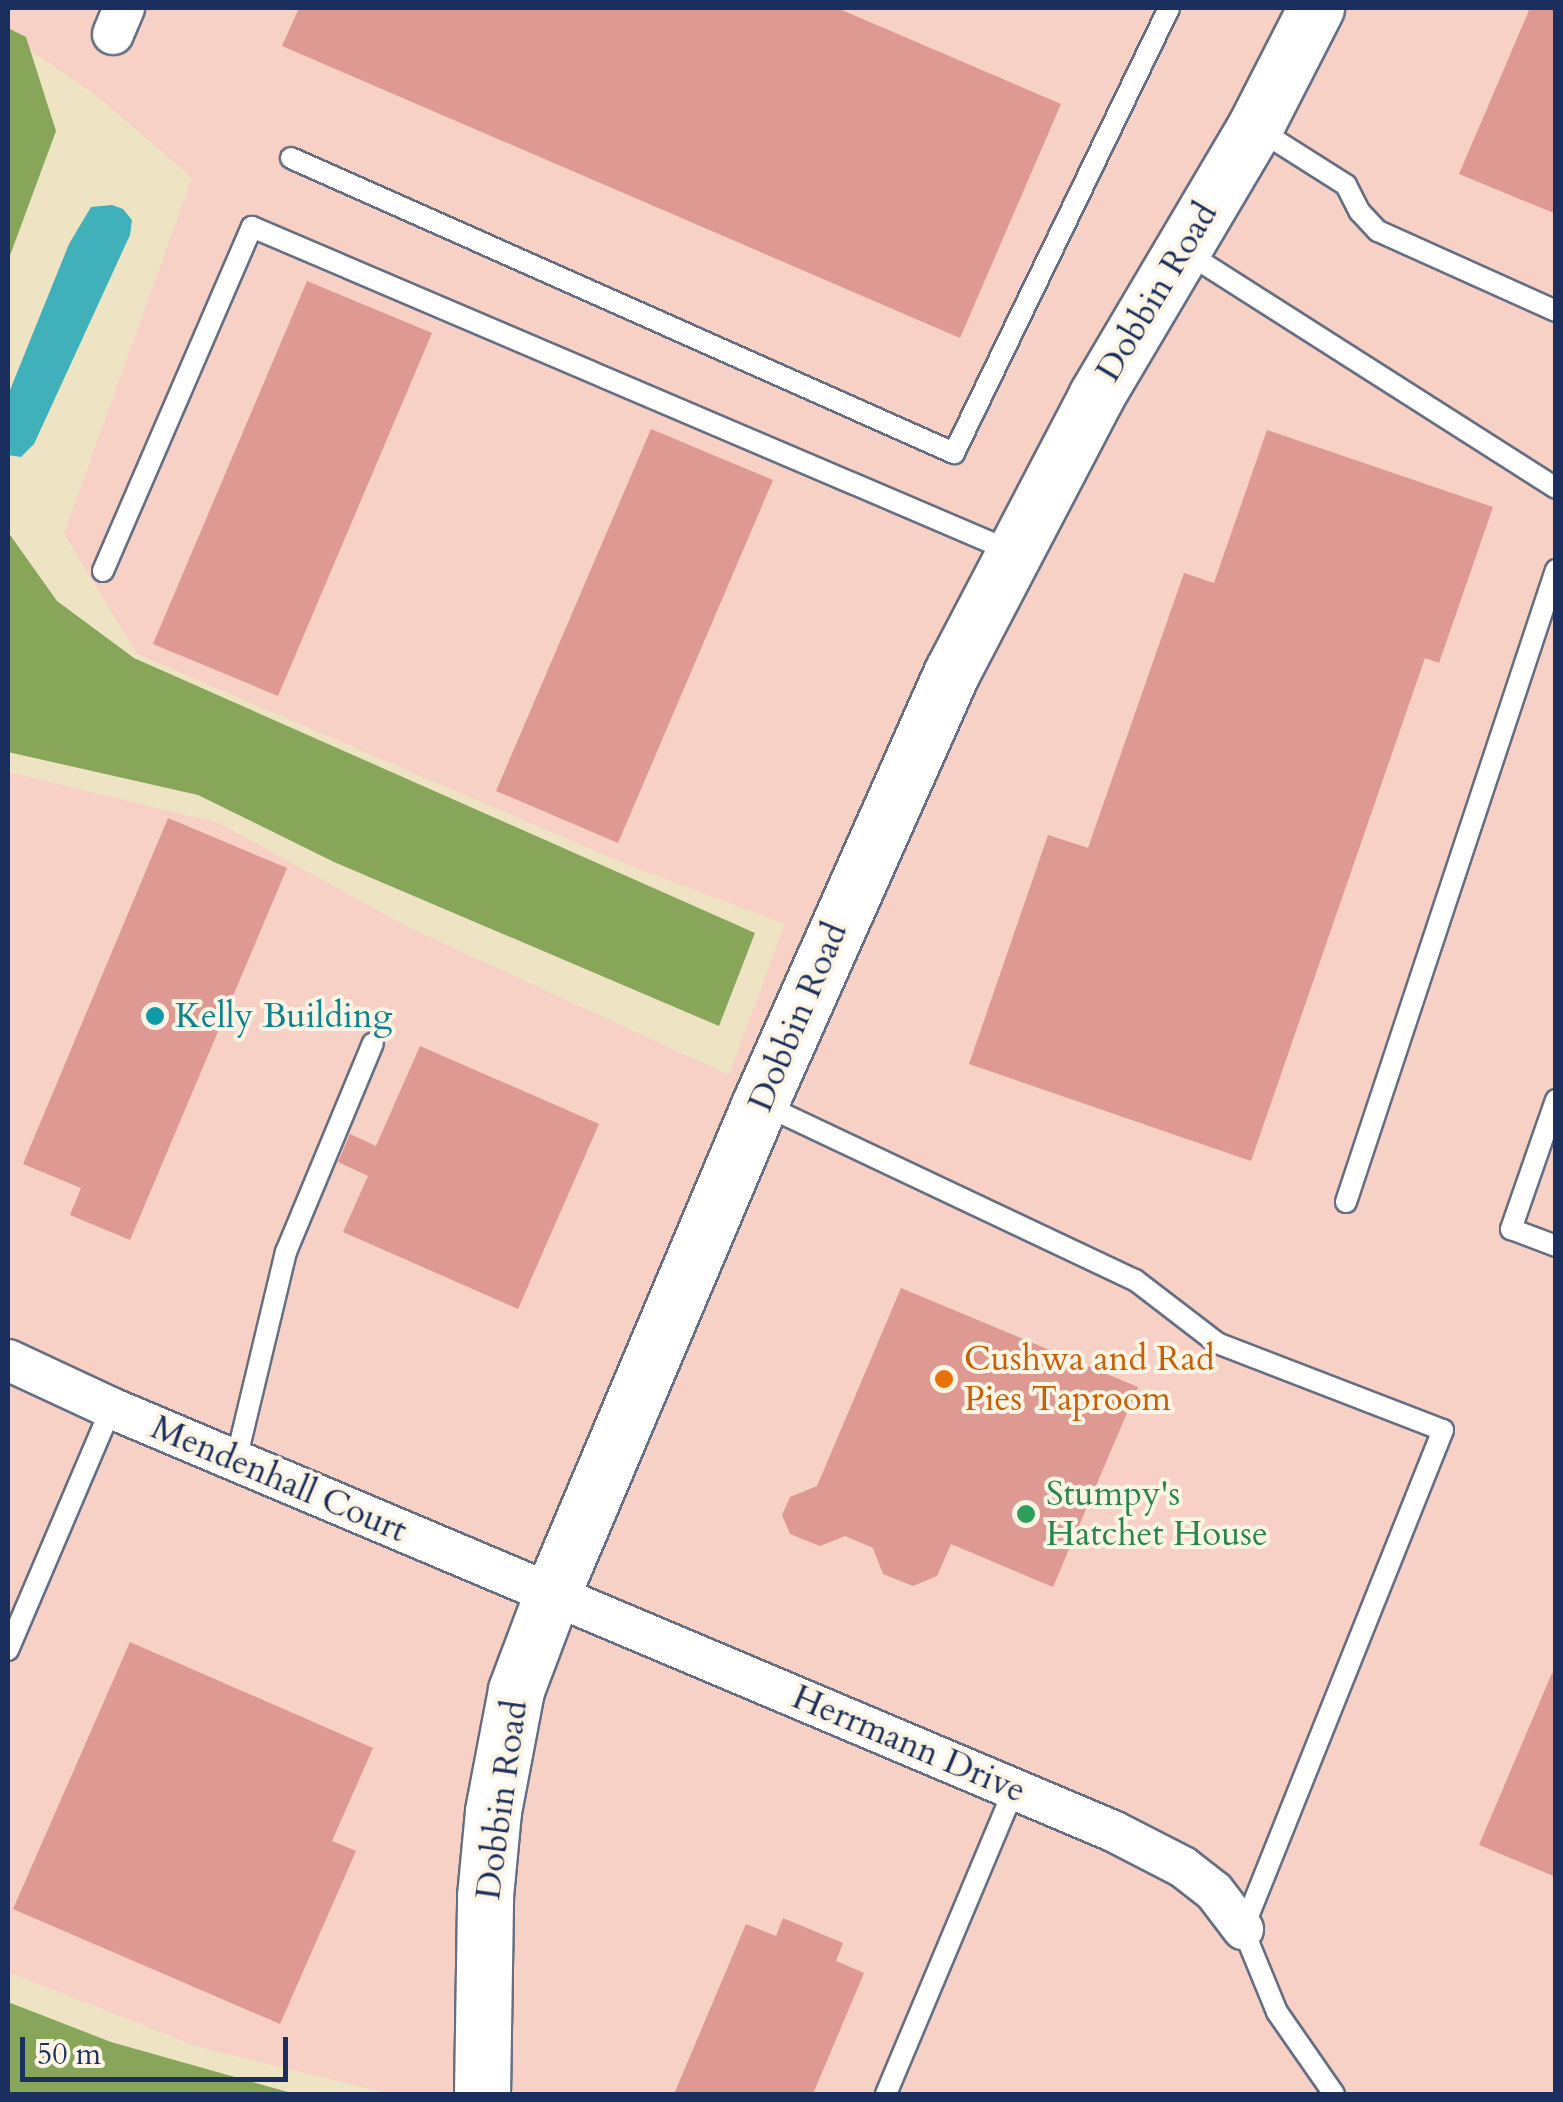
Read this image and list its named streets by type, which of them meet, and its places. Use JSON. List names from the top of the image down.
{
  "streets": {
    "street": ["Dobbin Road", "Mendenhall Court", "Herrmann Drive"]
  },
  "crossings": [
    ["Dobbin Road", "Mendenhall Court"],
    ["Dobbin Road", "Herrmann Drive"],
    ["Mendenhall Court", "Herrmann Drive"]
  ],
  "places": ["Kelly Building", "Cushwa and Rad Pies Taproom", "Stumpy's Hatchet House"],
  "scale_bar": "50 m"
}
